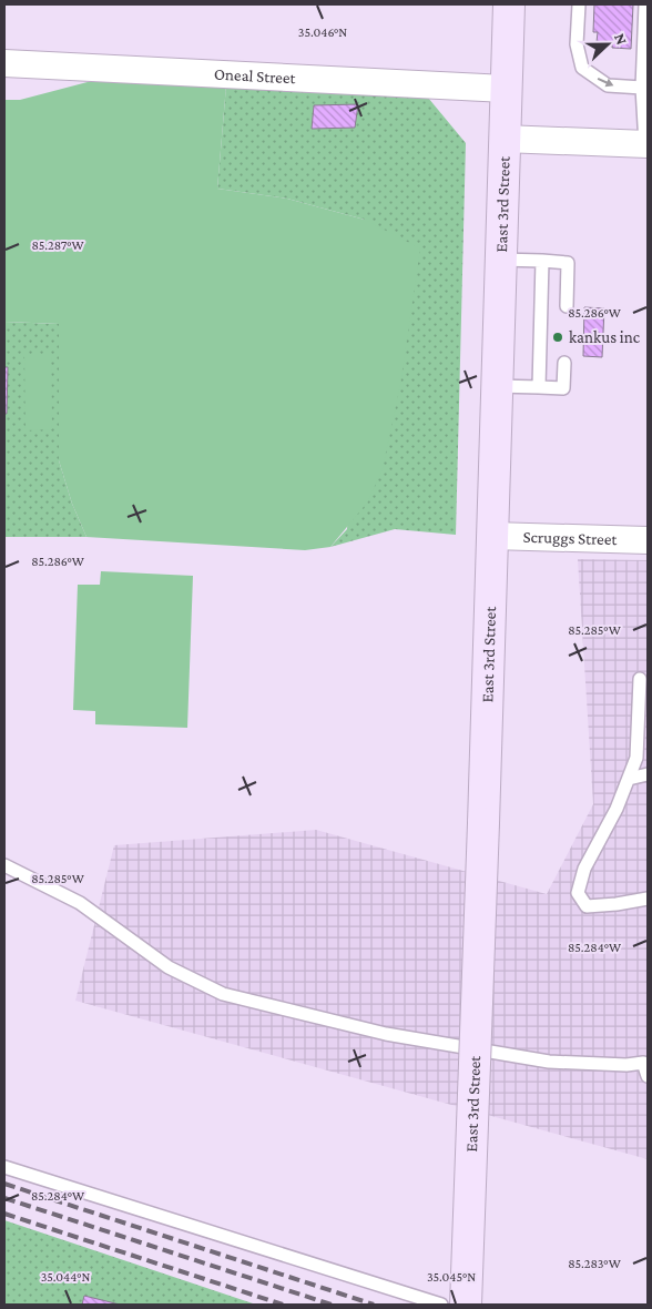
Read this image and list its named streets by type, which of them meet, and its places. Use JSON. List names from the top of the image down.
{
  "streets": {
    "main road": ["East 3rd Street"],
    "street": ["Oneal Street", "Scruggs Street"]
  },
  "crossings": [
    ["Oneal Street", "East 3rd Street"],
    ["East 3rd Street", "Scruggs Street"]
  ],
  "places": ["kankus inc"],
  "north": "right",
  "coordinates": [
    "35.046°N",
    "85.287°W",
    "85.286°W",
    "85.285°W",
    "85.284°W",
    "85.283°W",
    "35.044°N",
    "35.045°N"
  ]
}
